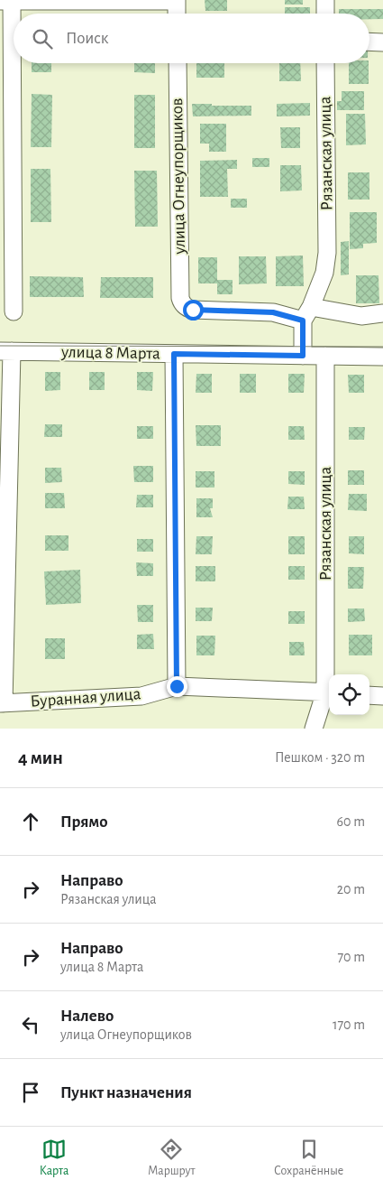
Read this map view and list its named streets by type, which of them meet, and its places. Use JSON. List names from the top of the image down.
{
  "streets": {
    "street": [
      "Рязанская улица",
      "улица Огнеупорщиков",
      "улица 8 Марта",
      "Буранная улица"
    ]
  },
  "crossings": [
    ["Рязанская улица", "улица Огнеупорщиков"],
    ["Рязанская улица", "улица 8 Марта"],
    ["Рязанская улица", "Буранная улица"]
  ],
  "page": {
    "search": "Поиск",
    "heading": ["4 мин", "Пешком · 320 m"],
    "list": [
      ["Прямо", "60 m"],
      ["Направо", "Рязанская улица", "20 m"],
      ["Направо", "улица 8 Марта", "70 m"],
      ["Налево", "улица Огнеупорщиков", "170 m"],
      "Пункт назначения"
    ],
    "nav": ["Карта", "Маршрут", "Сохранённые"]
  }
}
